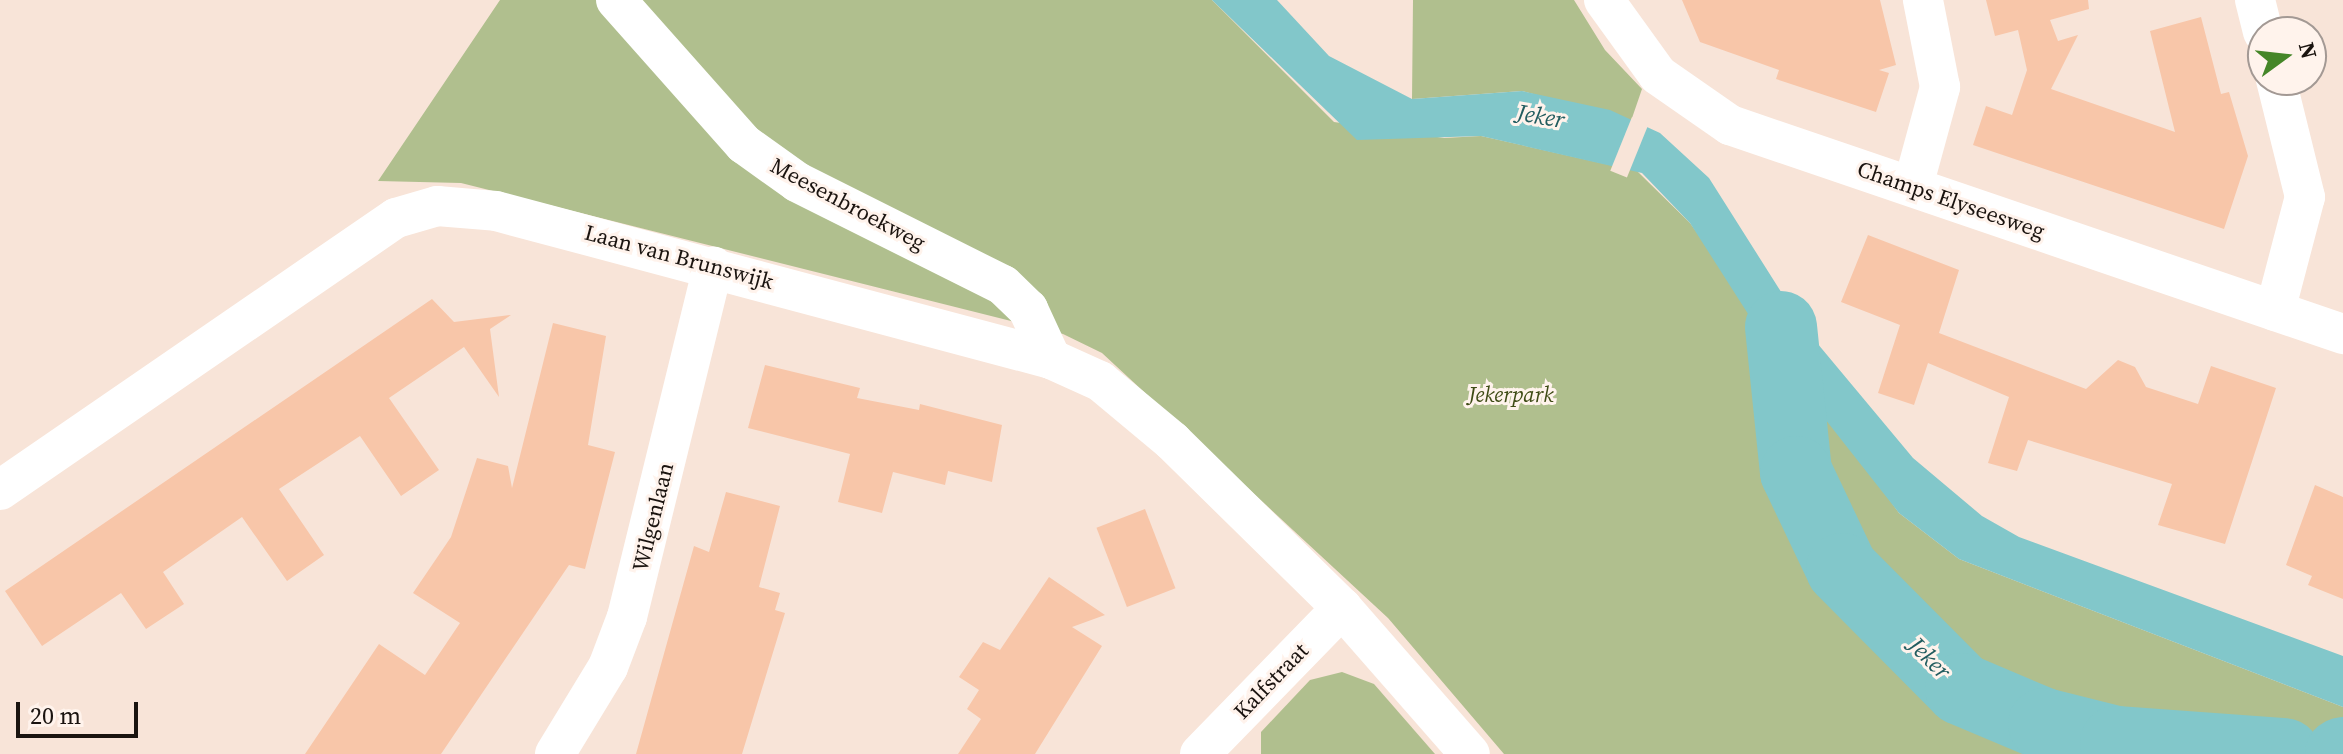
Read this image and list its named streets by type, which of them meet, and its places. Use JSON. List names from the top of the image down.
{
  "streets": {
    "street": [
      "Champs Elyseesweg",
      "Meesenbroekweg",
      "Laan van Brunswijk",
      "Wilgenlaan",
      "Kalfstraat"
    ]
  },
  "crossings": [
    ["Meesenbroekweg", "Laan van Brunswijk"],
    ["Laan van Brunswijk", "Wilgenlaan"],
    ["Laan van Brunswijk", "Kalfstraat"]
  ],
  "water": ["Jeker"],
  "parks": ["Jekerpark"],
  "scale_bar": "20 m",
  "north": "right"
}
